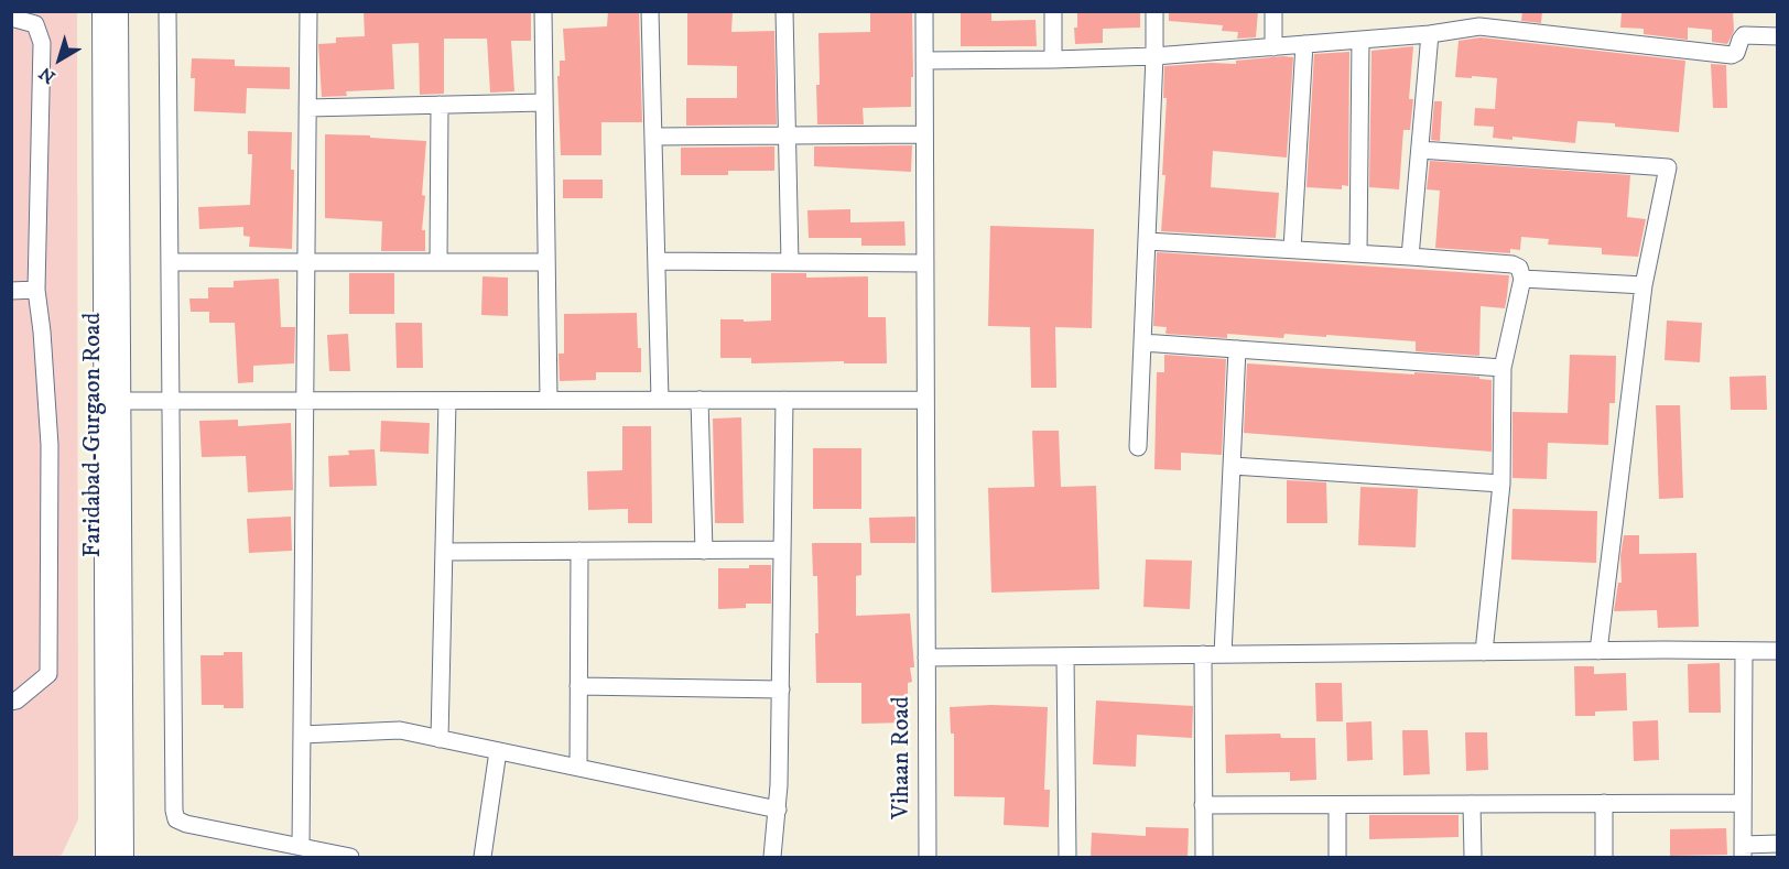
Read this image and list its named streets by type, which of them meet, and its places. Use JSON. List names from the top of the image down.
{
  "streets": {
    "main road": ["Faridabad-Gurgaon Road"],
    "street": ["Vihaan Road"]
  },
  "north": "bottom left"
}
